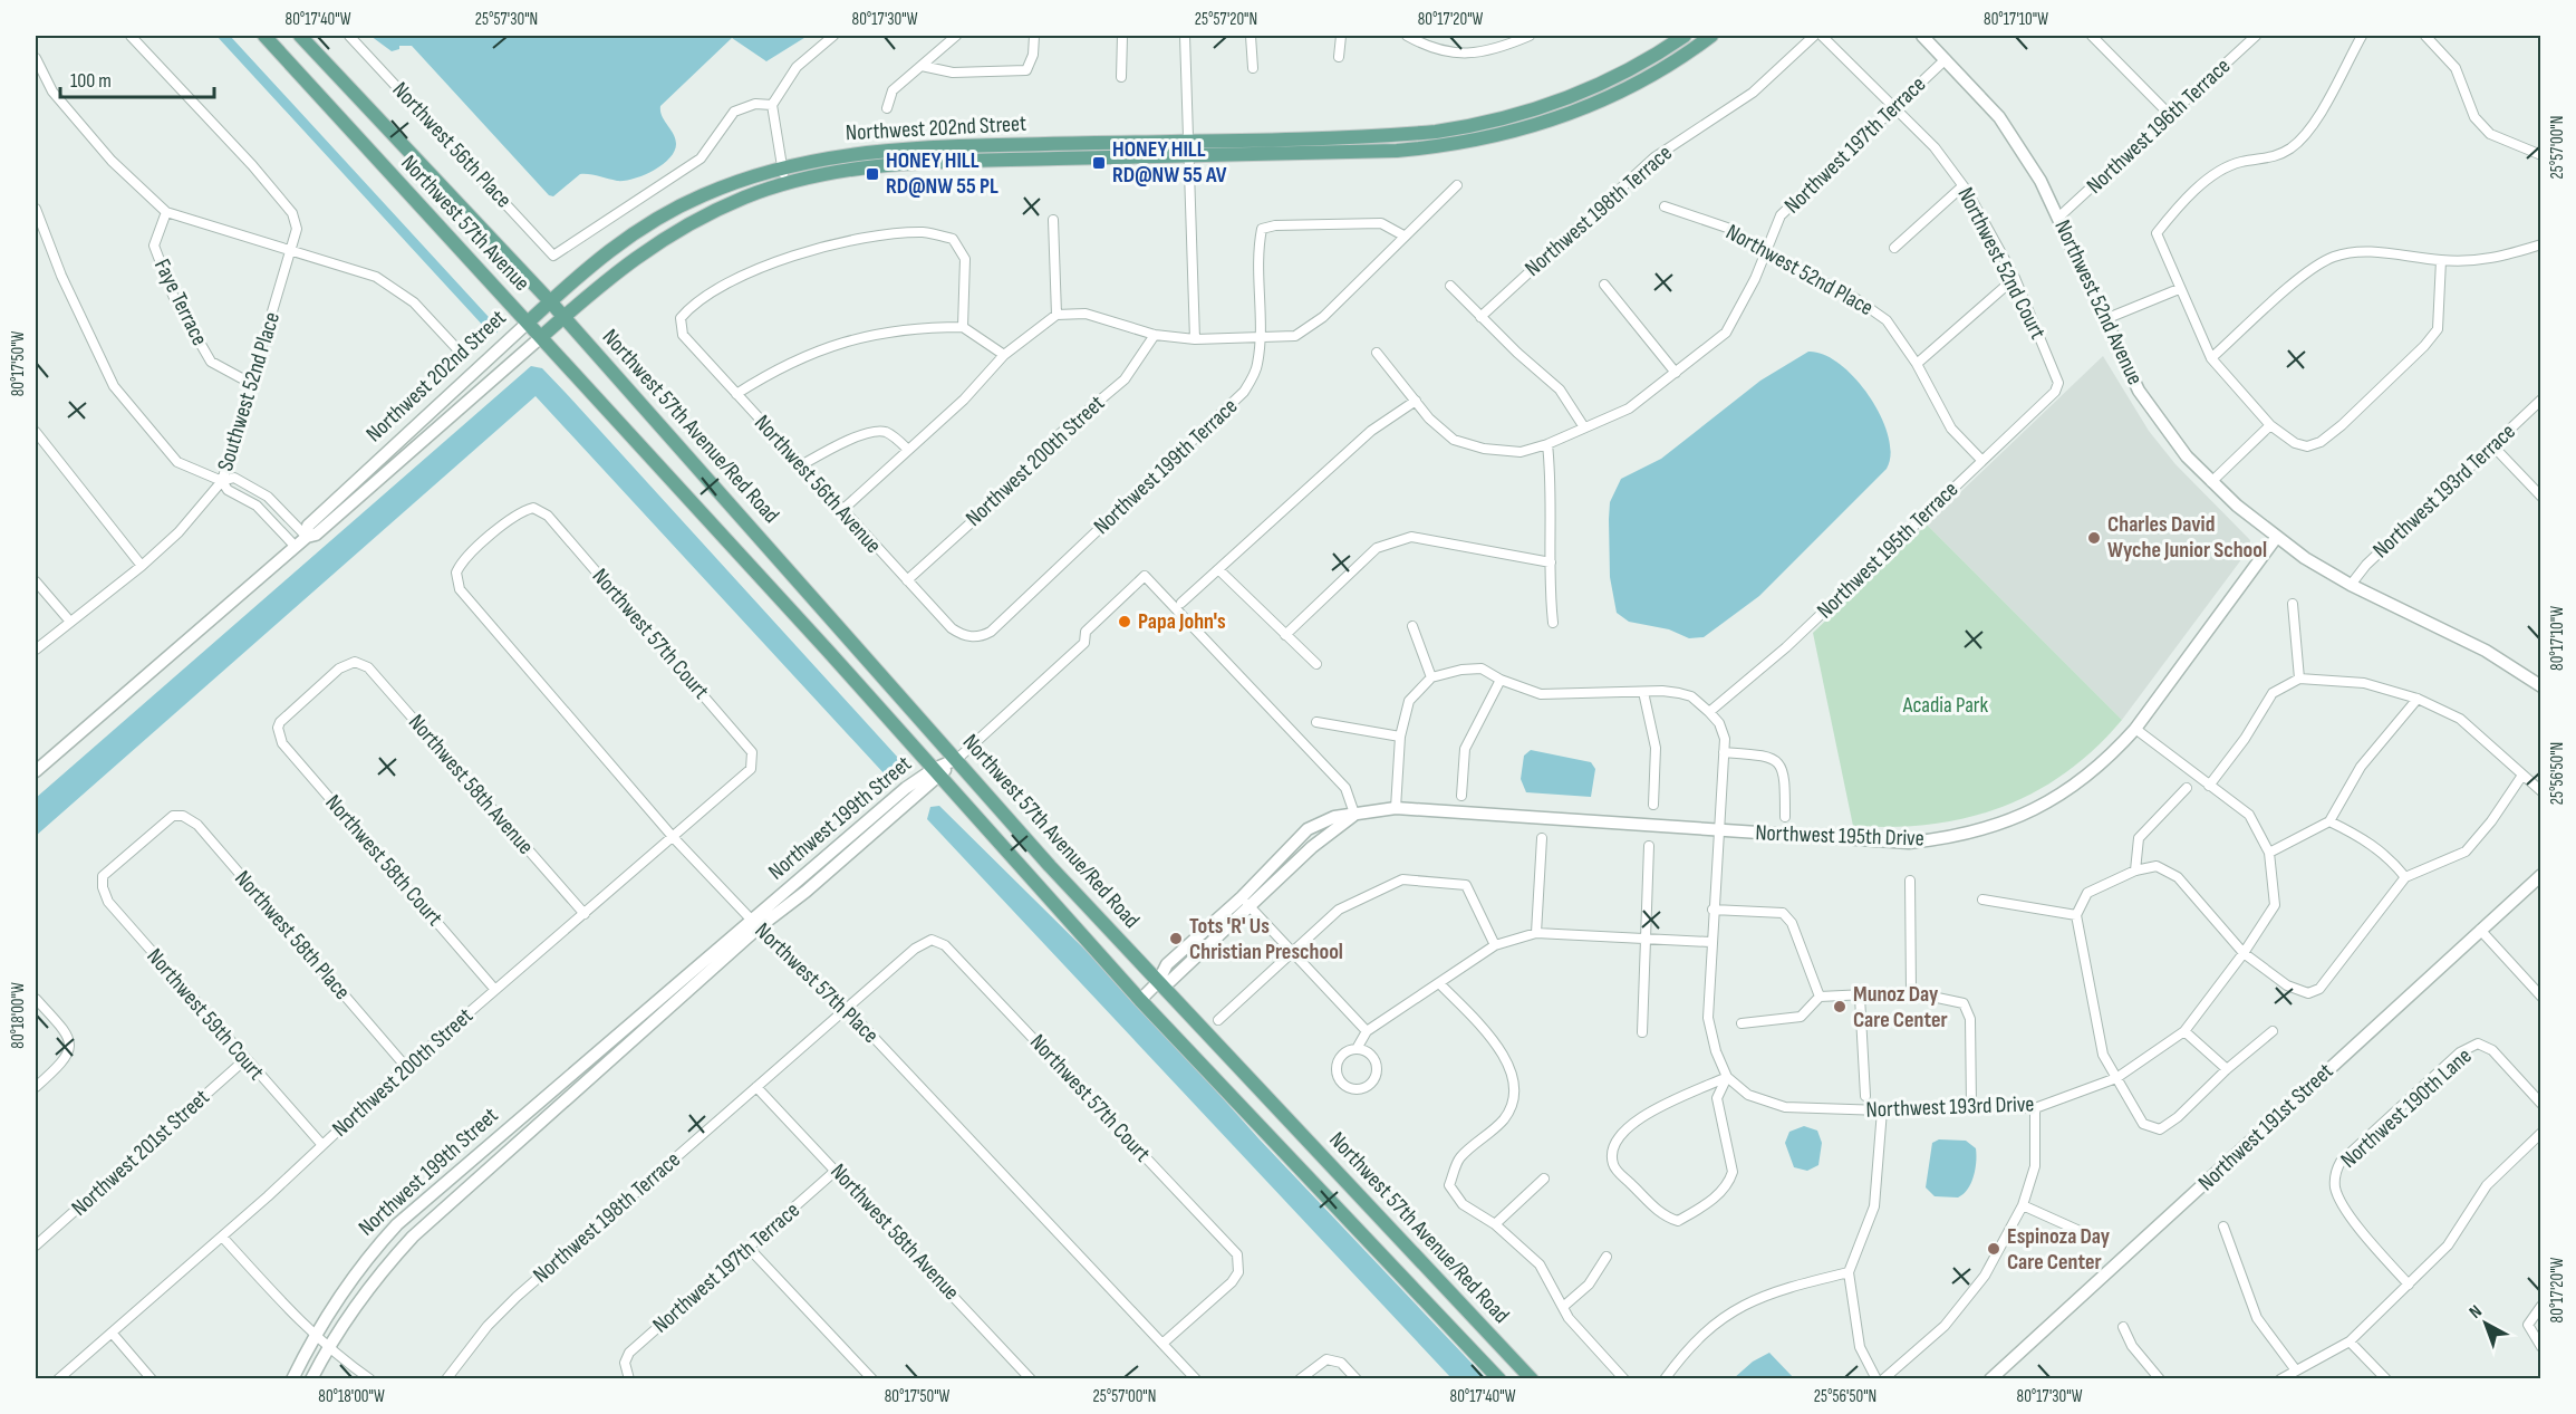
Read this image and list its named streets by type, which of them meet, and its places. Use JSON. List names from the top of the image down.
{
  "streets": {
    "main road": ["Northwest 202nd Street", "Northwest 57th Avenue", "Northwest 57th Avenue/Red Road"],
    "street": [
      "Northwest 196th Terrace",
      "Northwest 56th Place",
      "Northwest 197th Terrace",
      "Northwest 198th Terrace",
      "Northwest 52nd Court",
      "Northwest 52nd Place",
      "Faye Terrace",
      "Northwest 52nd Avenue",
      "Southwest 52nd Place",
      "Northwest 200th Street",
      "Northwest 199th Terrace",
      "Northwest 56th Avenue",
      "Northwest 193rd Terrace",
      "Northwest 195th Terrace",
      "Northwest 57th Court",
      "Northwest 58th Avenue",
      "Northwest 199th Street",
      "Northwest 195th Drive",
      "Northwest 58th Court",
      "Northwest 58th Place",
      "Northwest 57th Place",
      "Northwest 59th Court",
      "Northwest 193rd Drive",
      "Northwest 190th Lane",
      "Northwest 191st Street",
      "Northwest 201st Street"
    ]
  },
  "crossings": [
    ["Northwest 196th Terrace", "Northwest 52nd Avenue"],
    ["Northwest 202nd Street", "Northwest 57th Avenue"],
    ["Northwest 202nd Street", "Northwest 57th Avenue/Red Road"],
    ["Northwest 197th Terrace", "Northwest 52nd Court"],
    ["Northwest 197th Terrace", "Northwest 52nd Place"],
    ["Northwest 197th Terrace", "Northwest 52nd Avenue"],
    ["Northwest 197th Terrace", "Northwest 58th Avenue"],
    ["Northwest 198th Terrace", "Northwest 57th Court"],
    ["Northwest 198th Terrace", "Northwest 58th Avenue"],
    ["Northwest 198th Terrace", "Northwest 57th Place"],
    ["Northwest 57th Avenue", "Northwest 57th Avenue/Red Road"],
    ["Northwest 52nd Court", "Northwest 195th Terrace"],
    ["Northwest 52nd Place", "Northwest 195th Terrace"],
    ["Faye Terrace", "Southwest 52nd Place"],
    ["Northwest 52nd Avenue", "Northwest 193rd Terrace"],
    ["Northwest 52nd Avenue", "Northwest 195th Drive"],
    ["Northwest 57th Avenue/Red Road", "Northwest 199th Street"],
    ["Northwest 57th Avenue/Red Road", "Northwest 195th Drive"],
    ["Northwest 200th Street", "Northwest 56th Avenue"],
    ["Northwest 200th Street", "Northwest 57th Court"],
    ["Northwest 200th Street", "Northwest 58th Avenue"],
    ["Northwest 200th Street", "Northwest 58th Court"],
    ["Northwest 200th Street", "Northwest 58th Place"],
    ["Northwest 200th Street", "Northwest 57th Place"],
    ["Northwest 200th Street", "Northwest 59th Court"],
    ["Northwest 199th Terrace", "Northwest 56th Avenue"],
    ["Northwest 57th Court", "Northwest 57th Place"],
    ["Northwest 58th Avenue", "Northwest 58th Court"],
    ["Northwest 199th Street", "Northwest 57th Place"],
    ["Northwest 58th Place", "Northwest 59th Court"],
    ["Northwest 59th Court", "Northwest 201st Street"]
  ],
  "parks": ["Acadia Park"],
  "places": {
    "transit": ["HONEY HILL RD@NW 55 AV", "HONEY HILL RD@NW 55 PL"],
    "other": [
      "Charles David Wyche Junior School",
      "Papa John's",
      "Tots 'R' Us Christian Preschool",
      "Munoz Day Care Center",
      "Espinoza Day Care Center"
    ]
  },
  "scale_bar": "100 m",
  "north": "top left",
  "coordinates": [
    "80°17'40\"W",
    "25°57'30\"N",
    "80°17'30\"W",
    "25°57'20\"N",
    "80°17'20\"W",
    "80°17'10\"W",
    "25°57'00\"N",
    "80°17'50\"W",
    "25°56'50\"N",
    "80°18'00\"W"
  ]
}
